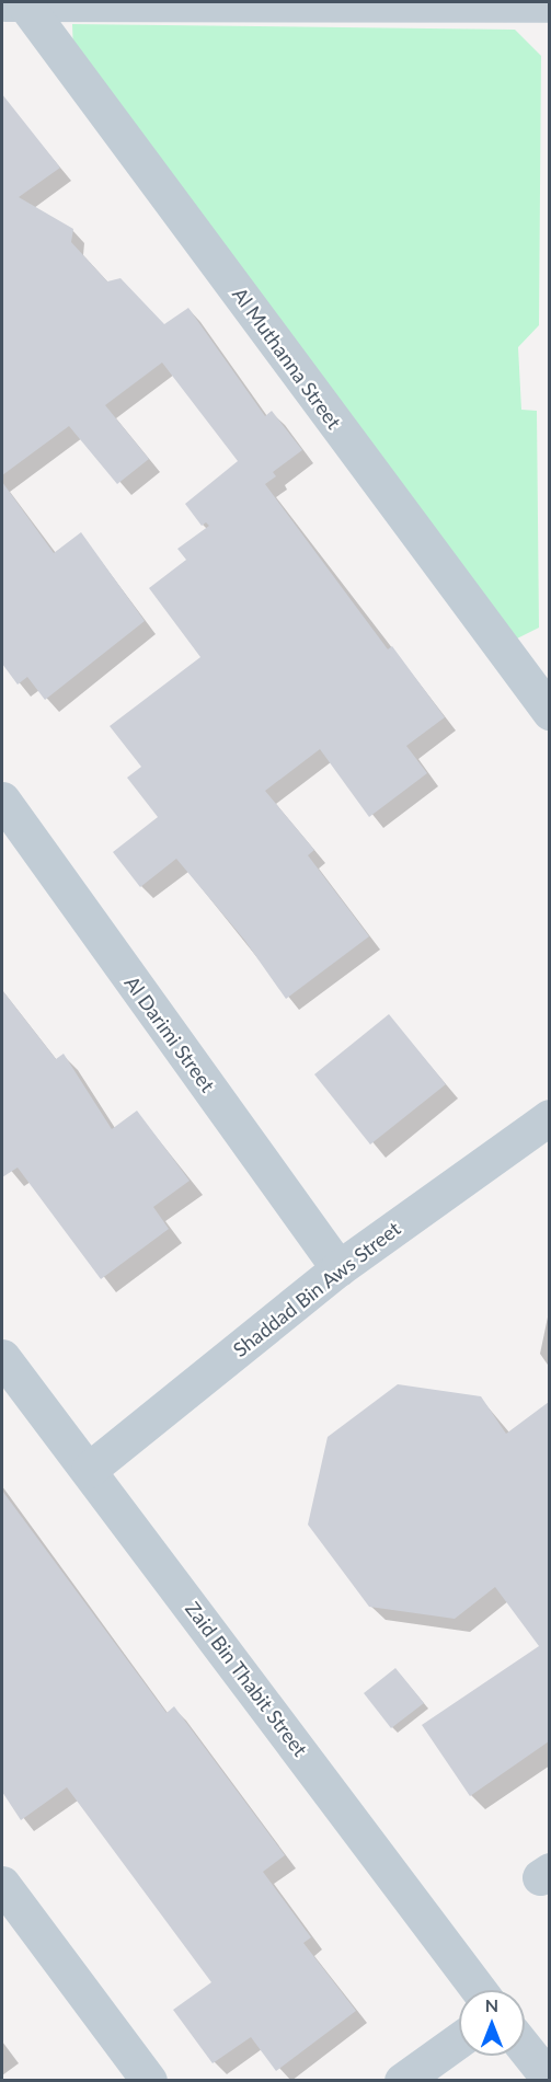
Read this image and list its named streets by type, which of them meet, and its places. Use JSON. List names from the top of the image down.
{
  "streets": {
    "street": [
      "Al Muthanna Street",
      "Al Darimi Street",
      "Shaddad Bin Aws Street",
      "Zaid Bin Thabit Street"
    ]
  },
  "crossings": [
    ["Al Darimi Street", "Shaddad Bin Aws Street"],
    ["Shaddad Bin Aws Street", "Zaid Bin Thabit Street"]
  ],
  "north": "top"
}
